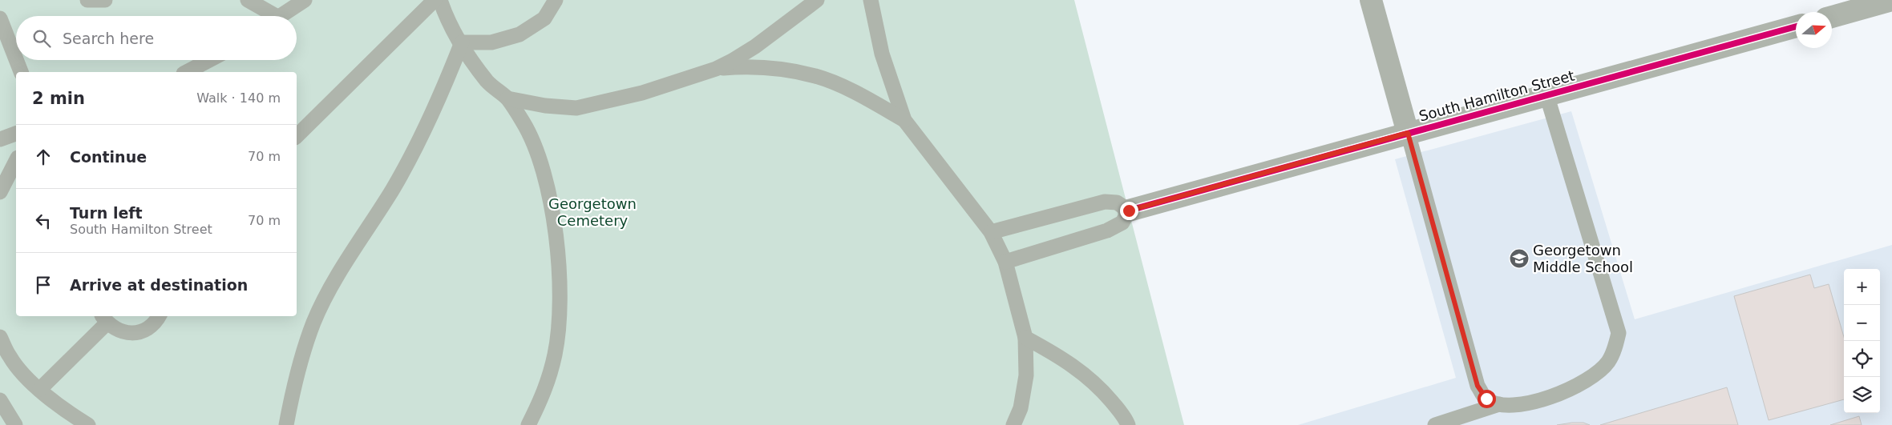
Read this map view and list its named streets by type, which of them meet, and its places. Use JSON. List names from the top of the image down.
{
  "streets": {
    "street": ["South Hamilton Street"]
  },
  "parks": ["Georgetown Cemetery"],
  "places": {
    "school or university": ["Georgetown Middle School"]
  },
  "north": "right",
  "page": {
    "search": "Search here",
    "heading": ["2 min", "Walk · 140 m"],
    "list": [
      ["Continue", "70 m"],
      ["Turn left", "South Hamilton Street", "70 m"],
      "Arrive at destination"
    ],
    "map_buttons": ["+", "−"]
  }
}
